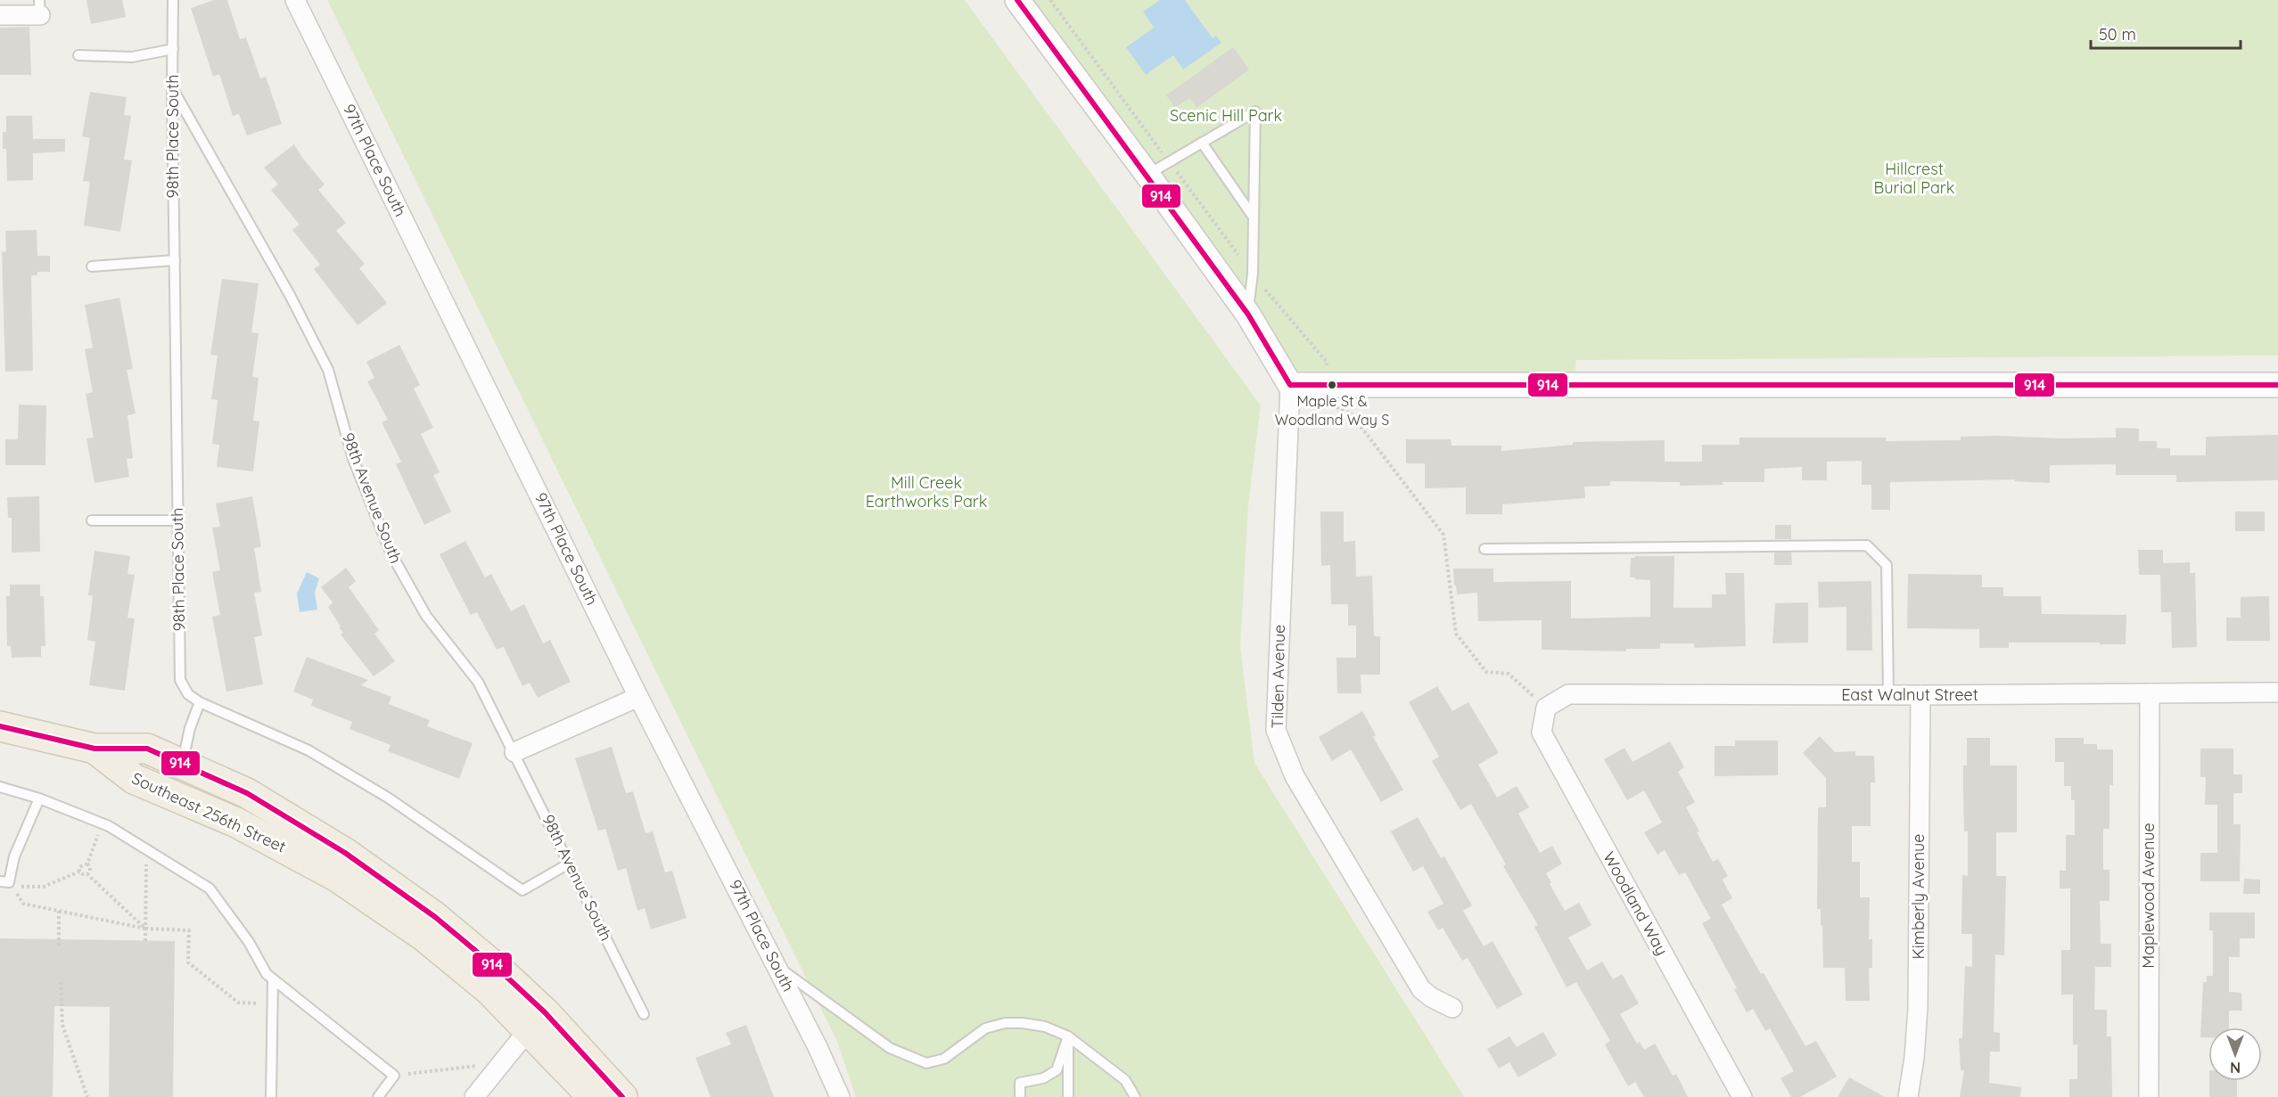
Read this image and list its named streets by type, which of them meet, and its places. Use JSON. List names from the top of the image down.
{
  "streets": {
    "main road": ["Southeast 256th Street"],
    "street": [
      "97th Place South",
      "Tilden Avenue",
      "East Walnut Street",
      "Maplewood Avenue",
      "Kimberly Avenue",
      "Woodland Way"
    ],
    "lane": ["98th Place South", "98th Avenue South"]
  },
  "crossings": [
    ["98th Place South", "98th Avenue South"],
    ["East Walnut Street", "Maplewood Avenue"],
    ["East Walnut Street", "Kimberly Avenue"],
    ["East Walnut Street", "Woodland Way"]
  ],
  "parks": ["Scenic Hill Park", "Hillcrest Burial Park", "Mill Creek Earthworks Park"],
  "places": ["Maple St & Woodland Way S"],
  "lines": ["transit line 914"],
  "scale_bar": "50 m",
  "north": "bottom"
}
